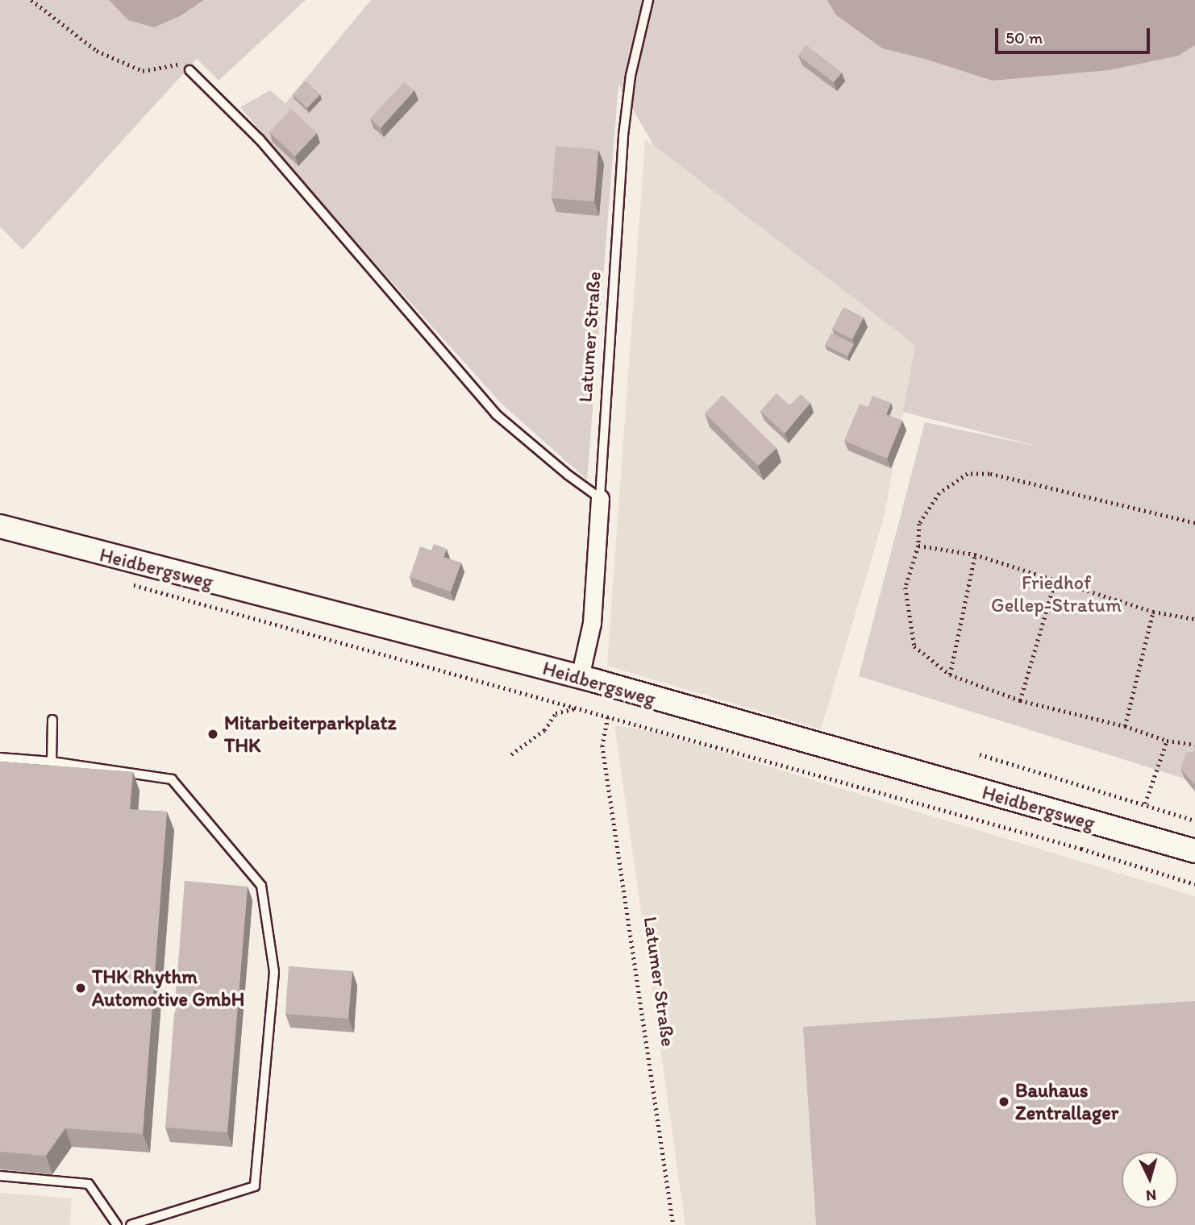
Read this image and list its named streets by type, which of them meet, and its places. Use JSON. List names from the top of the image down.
{
  "streets": {
    "street": ["Latumer Straße", "Heidbergsweg"]
  },
  "crossings": [
    ["Latumer Straße", "Heidbergsweg"]
  ],
  "parks": ["Friedhof Gellep-Stratum"],
  "places": ["Mitarbeiterparkplatz THK", "THK Rhythm Automotive GmbH", "Bauhaus Zentrallager"],
  "scale_bar": "50 m",
  "north": "bottom"
}
